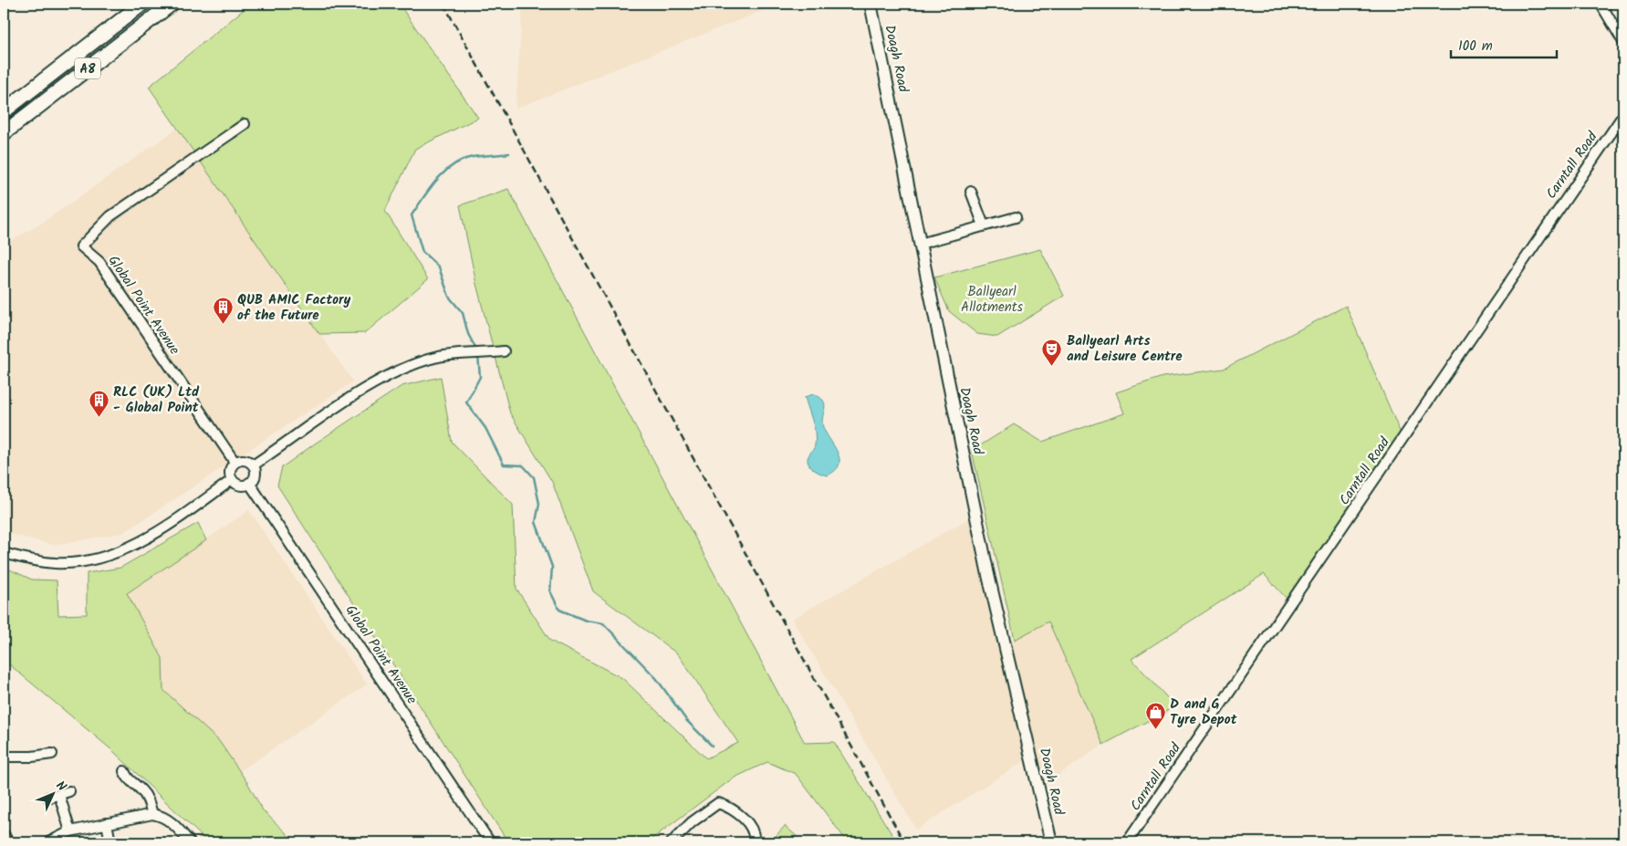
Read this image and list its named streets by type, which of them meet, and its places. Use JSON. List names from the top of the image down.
{
  "streets": {
    "highway": ["A8"],
    "main road": ["Doagh Road"],
    "street": ["Carntall Road", "Global Point Avenue"]
  },
  "parks": ["Ballyearl Allotments"],
  "places": {
    "building": ["QUB AMIC Factory of the Future", "RLC (UK) Ltd - Global Point"],
    "theatre": ["Ballyearl Arts and Leisure Centre"],
    "shop": ["D and G Tyre Depot"]
  },
  "scale_bar": "100 m",
  "north": "top right"
}
